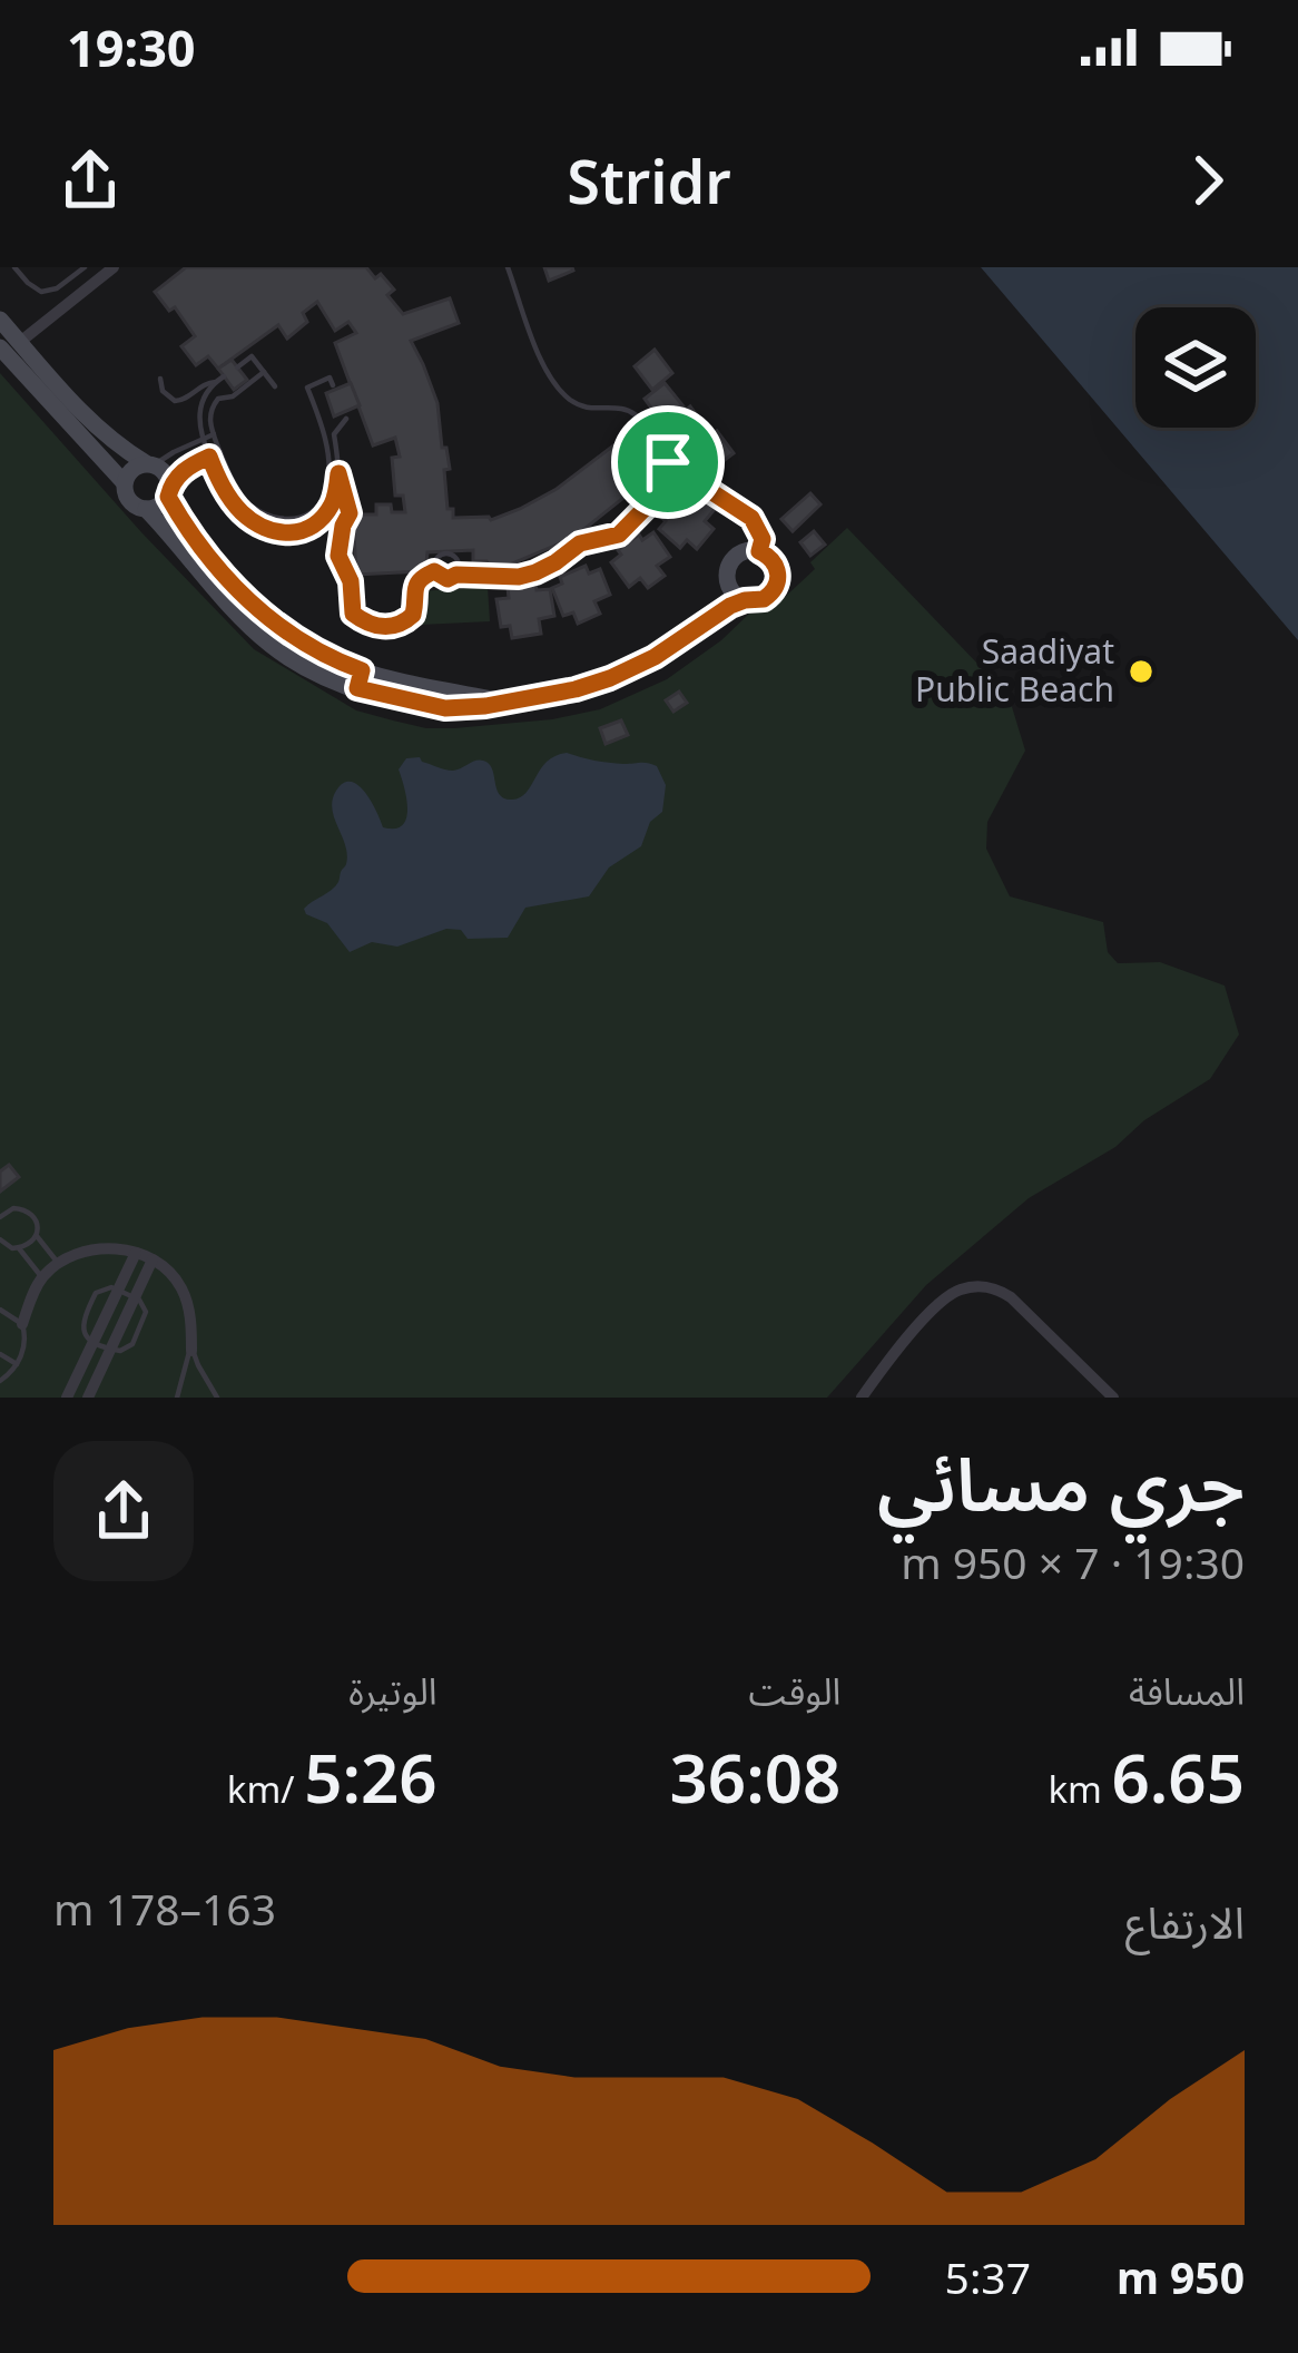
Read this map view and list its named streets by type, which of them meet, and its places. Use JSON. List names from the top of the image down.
{
  "places": ["Saadiyat Public Beach"],
  "page": {
    "status": "19:30",
    "header": "Stridr",
    "heading": ["جري مسائي", "19:30 · 7 × 950 m"],
    "stats": [
      ["المسافة", "6.65 km"],
      ["الوقت", "36:08"],
      ["الوتيرة", "5:26 /km"]
    ],
    "chart": ["الارتفاع", "163–178 m"],
    "list": [
      {
        "name": "950 m",
        "note": "5:37"
      }
    ]
  }
}
